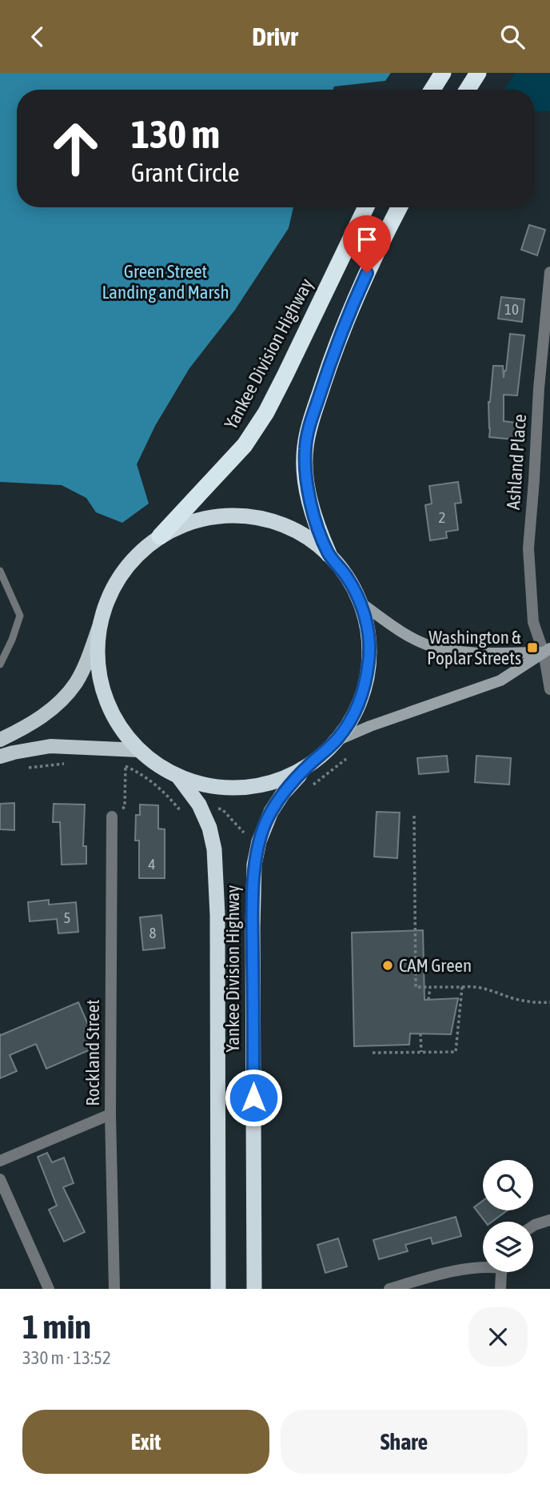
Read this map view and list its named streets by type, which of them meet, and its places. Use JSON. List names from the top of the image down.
{
  "streets": {
    "highway": ["Yankee Division Highway"],
    "street": ["Ashland Place", "Rockland Street"]
  },
  "parks": ["Green Street Landing and Marsh"],
  "places": {
    "transit": ["Washington & Poplar Streets"],
    "other": ["CAM Green"]
  },
  "house_numbers": [
    "10",
    "2",
    "4",
    "5",
    "8"
  ],
  "page": {
    "header": "Drivr",
    "turn": ["130 m", "Grant Circle"],
    "heading": ["1 min", "330 m · 13:52"],
    "buttons": ["Exit", "Share"]
  }
}
